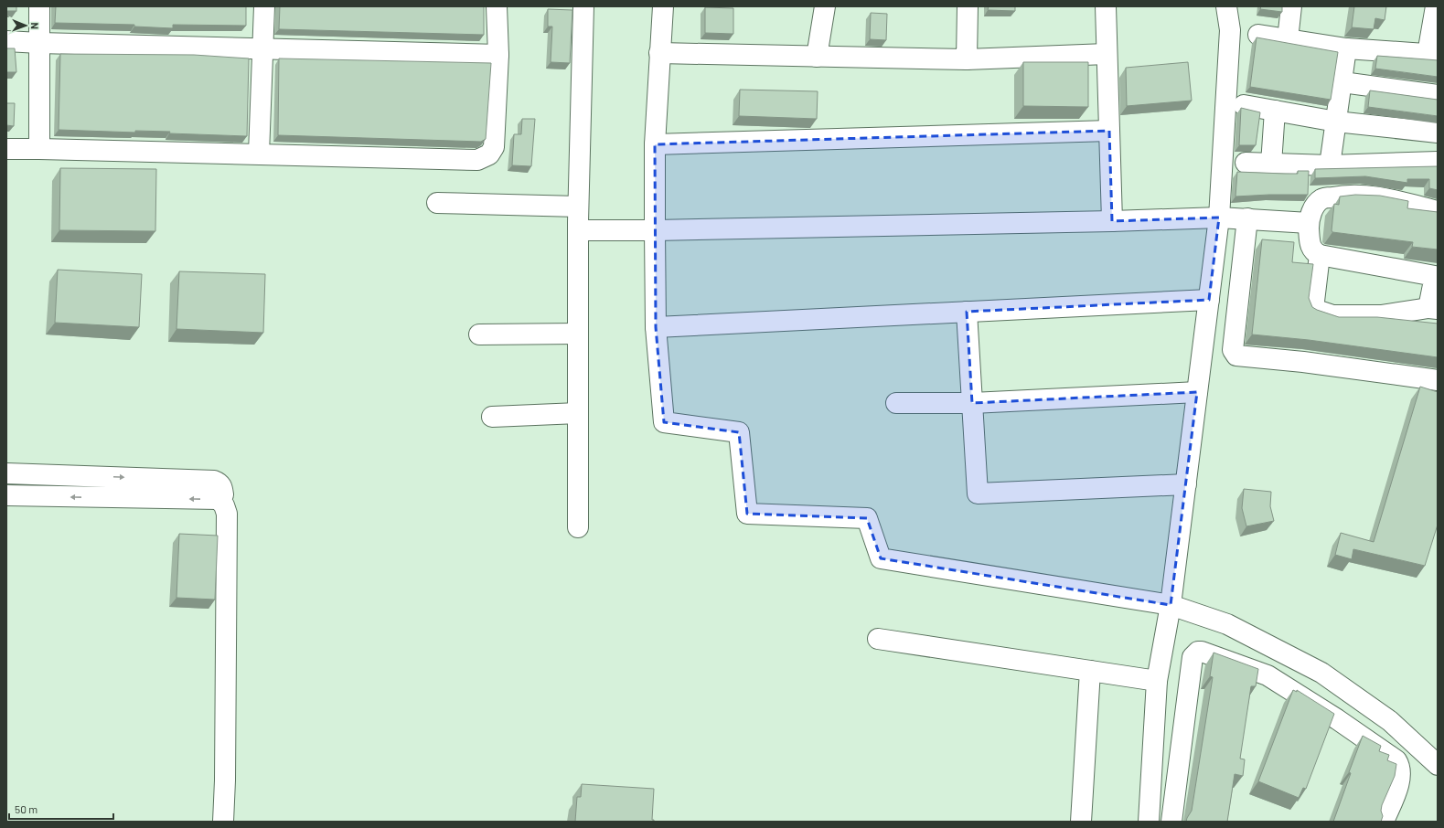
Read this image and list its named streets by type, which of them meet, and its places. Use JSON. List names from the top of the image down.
{
  "scale_bar": "50 m",
  "north": "right"
}
